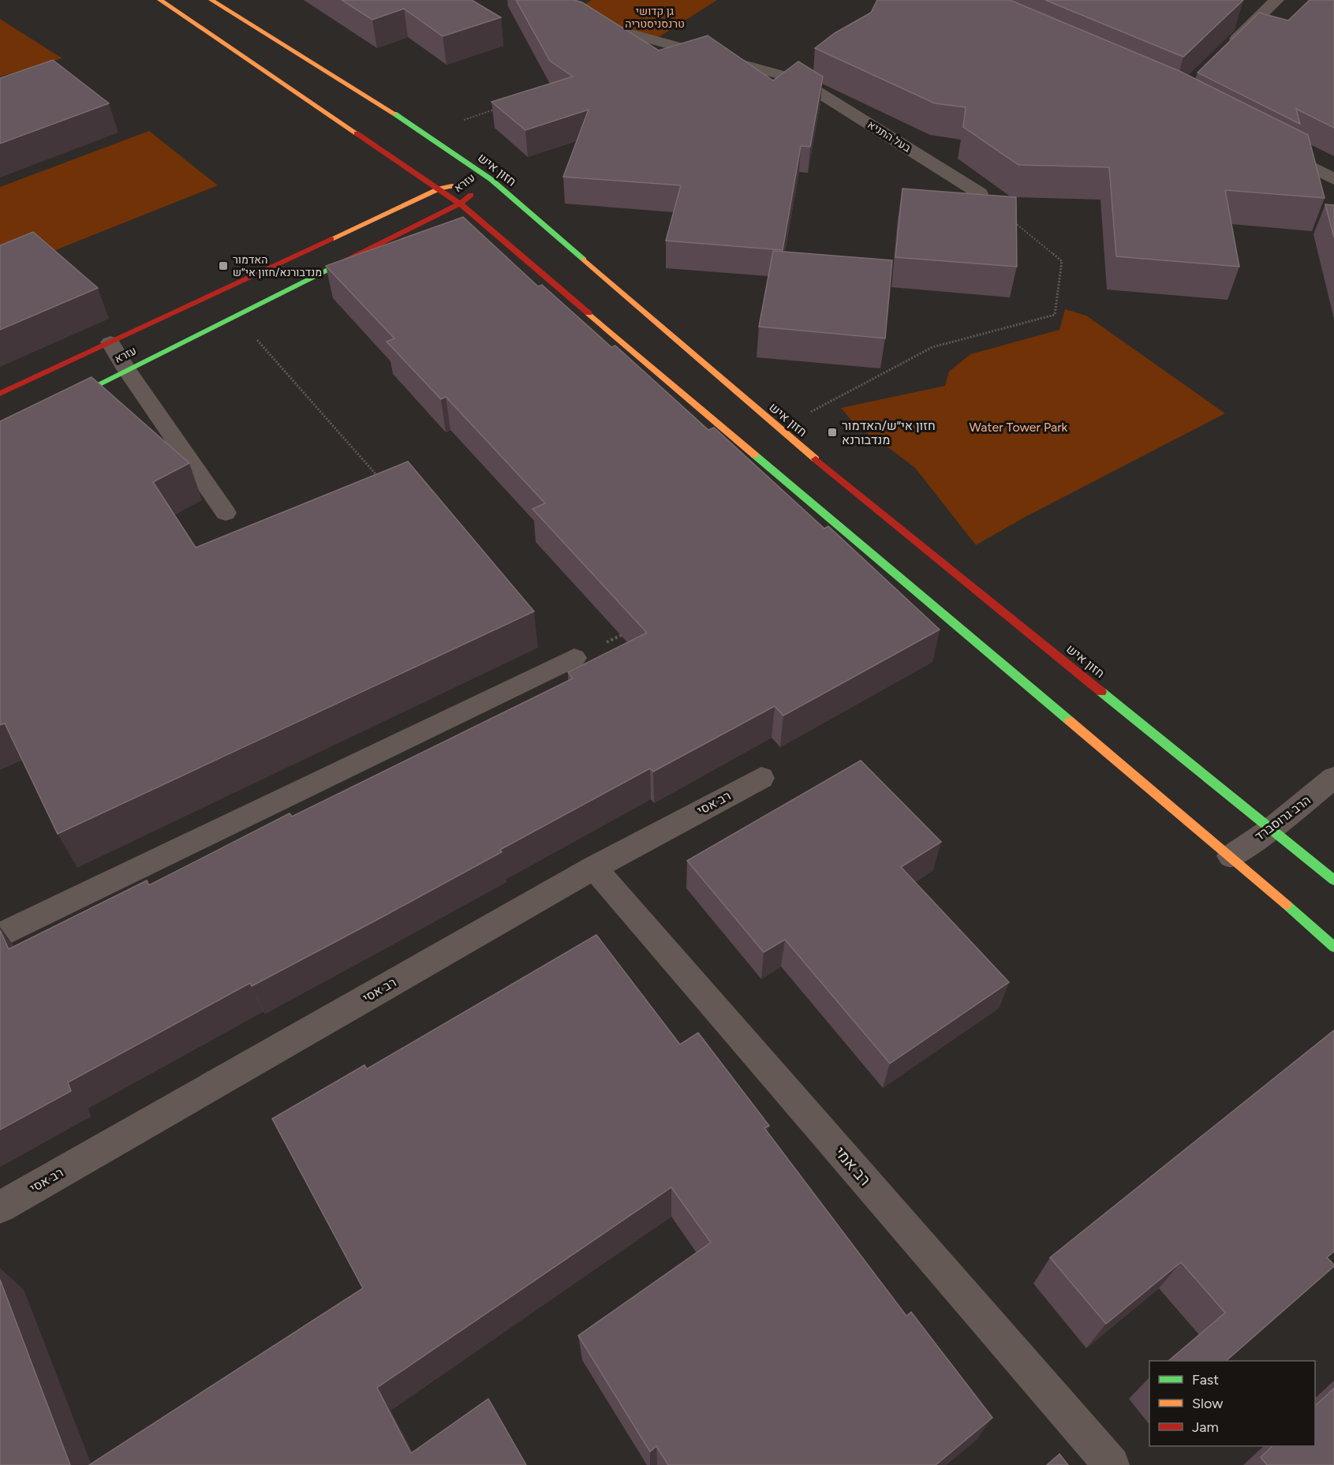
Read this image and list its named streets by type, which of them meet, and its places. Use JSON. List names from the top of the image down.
{
  "streets": {
    "street": [
      "בעל התניא",
      "חזון איש",
      "עזרא",
      "רב אסי",
      "הרב גרוסברד",
      "רב אמי"
    ]
  },
  "crossings": [
    ["חזון איש", "עזרא"],
    ["חזון איש", "הרב גרוסברד"],
    ["רב אסי", "רב אמי"]
  ],
  "parks": ["גן קדושי טרנסניסטריה", "Water Tower Park"],
  "places": {
    "transit": ["האדמור מנדבורנא/חזון אי״ש", "חזון אי״ש/האדמור מנדבורנא"]
  },
  "legend": ["Fast", "Slow", "Jam"]
}
